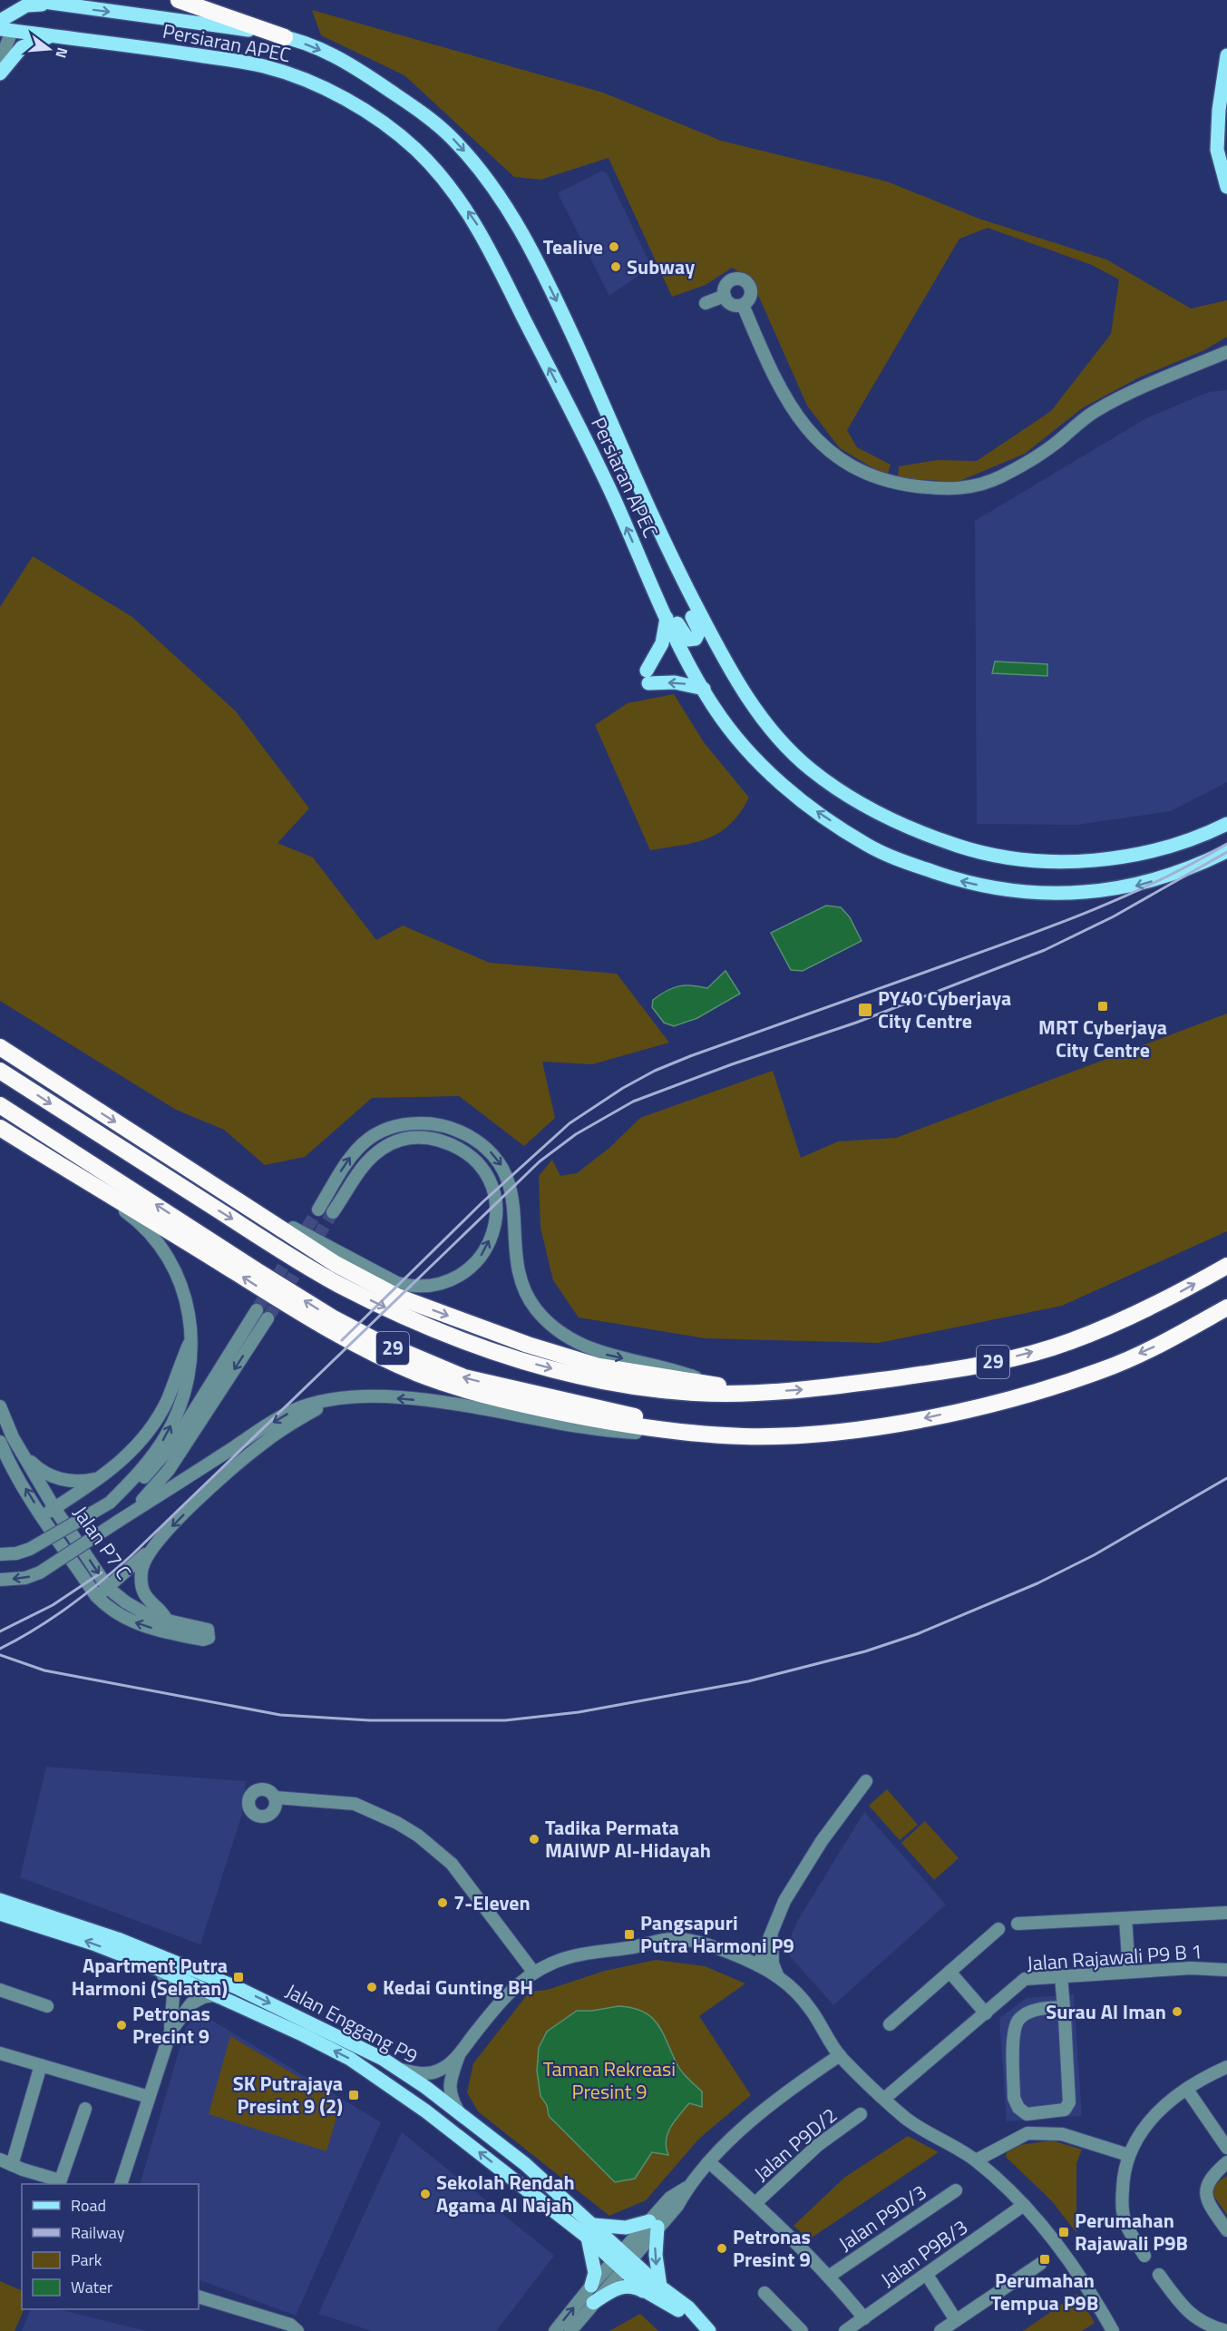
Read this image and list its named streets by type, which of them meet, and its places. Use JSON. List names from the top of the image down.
{
  "streets": {
    "highway": ["29"],
    "main road": ["Persiaran APEC", "Jalan Enggang P9"],
    "street": [
      "Jalan P7 C",
      "Jalan Rajawali P9 B 1",
      "Jalan P9D/2",
      "Jalan P9D/3",
      "Jalan P9B/3"
    ]
  },
  "parks": ["Taman Rekreasi Presint 9"],
  "places": {
    "other": [
      "Tealive",
      "Subway",
      "Tadika Permata MAIWP Al-Hidayah",
      "7-Eleven",
      "Kedai Gunting BH",
      "Surau Al Iman",
      "Petronas Precint 9",
      "Sekolah Rendah Agama Al Najah",
      "Petronas Presint 9"
    ],
    "transit": [
      "MRT Cyberjaya City Centre",
      "PY40 Cyberjaya City Centre",
      "Pangsapuri Putra Harmoni P9",
      "Apartment Putra Harmoni (Selatan)",
      "SK Putrajaya Presint 9 (2)",
      "Perumahan Rajawali P9B",
      "Perumahan Tempua P9B"
    ]
  },
  "legend": [
    "Road",
    "Railway",
    "Park",
    "Water"
  ],
  "north": "right"
}
